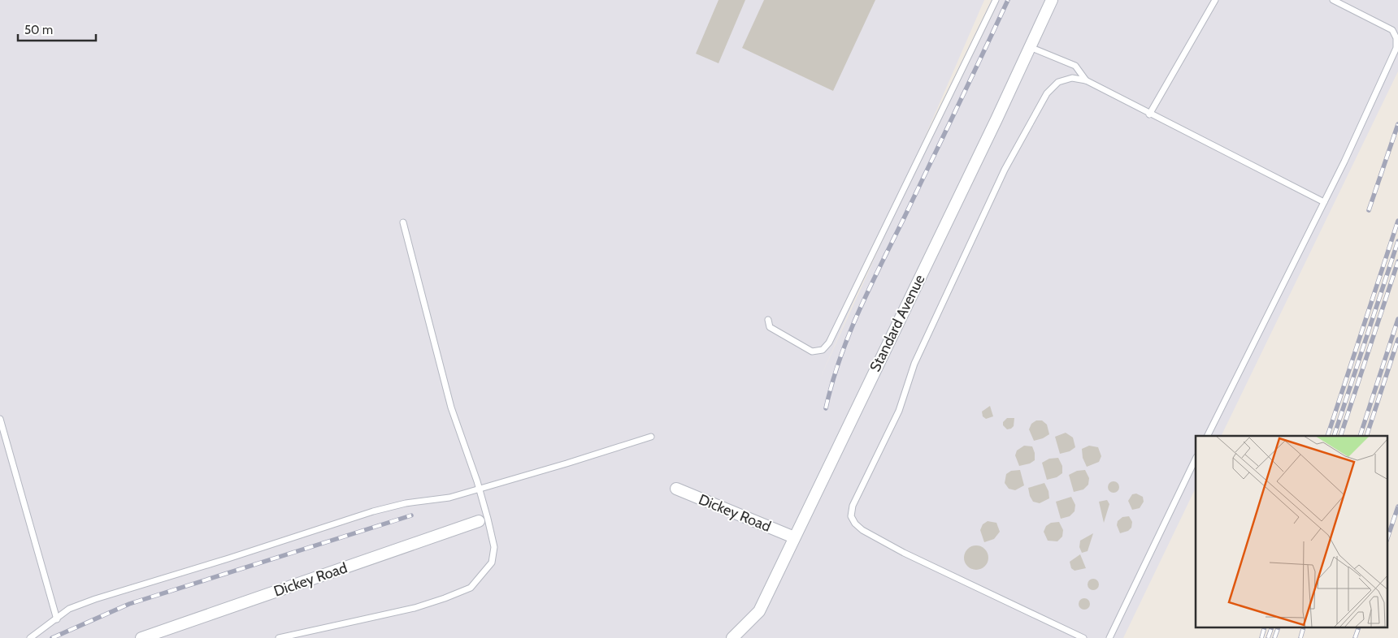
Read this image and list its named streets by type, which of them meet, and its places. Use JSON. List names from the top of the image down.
{
  "streets": {
    "street": ["Standard Avenue", "Dickey Road"]
  },
  "crossings": [
    ["Standard Avenue", "Dickey Road"]
  ],
  "scale_bar": "50 m"
}
